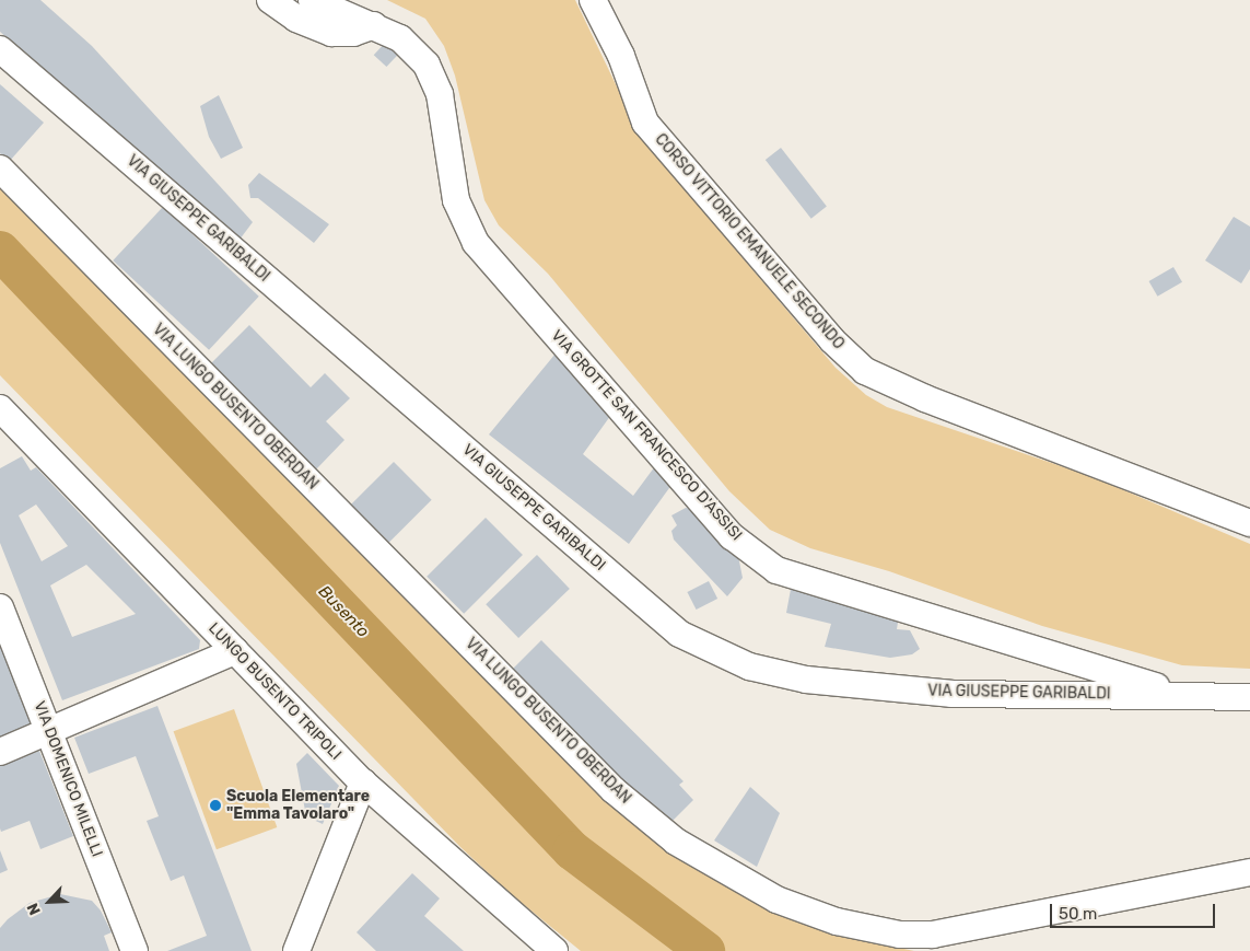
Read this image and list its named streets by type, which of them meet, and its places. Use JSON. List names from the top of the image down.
{
  "streets": {
    "street": [
      "VIA GIUSEPPE GARIBALDI",
      "CORSO VITTORIO EMANUELE SECONDO",
      "VIA LUNGO BUSENTO OBERDAN",
      "VIA GROTTE SAN FRANCESCO D'ASSISI",
      "LUNGO BUSENTO TRIPOLI",
      "VIA DOMENICO MILELLI"
    ]
  },
  "crossings": [
    ["VIA GIUSEPPE GARIBALDI", "VIA GROTTE SAN FRANCESCO D'ASSISI"]
  ],
  "water": ["Busento"],
  "places": ["Scuola Elementare \"Emma Tavolaro\""],
  "scale_bar": "50 m",
  "north": "bottom left"
}
